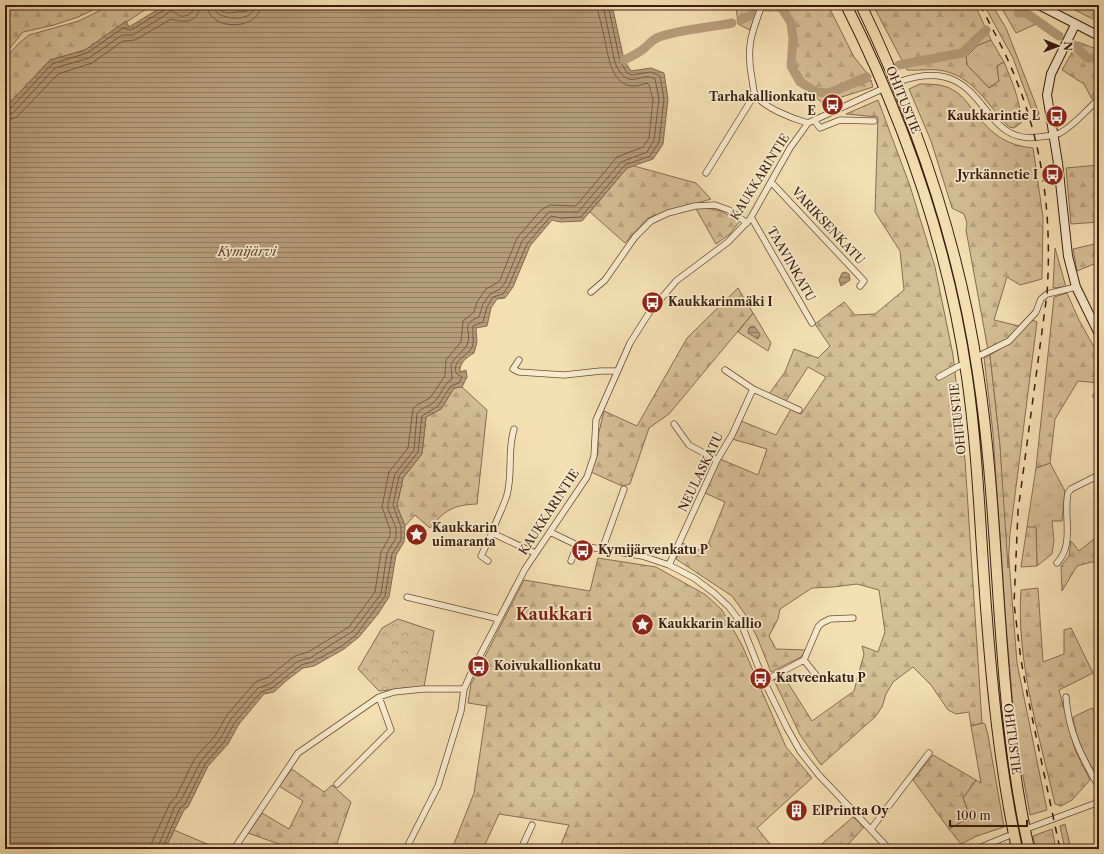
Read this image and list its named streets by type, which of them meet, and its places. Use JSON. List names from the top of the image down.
{
  "streets": {
    "highway": ["OHITUSTIE"],
    "street": [
      "KAUKKARINTIE",
      "VARIKSENKATU",
      "TAAVINKATU",
      "NEULASKATU"
    ]
  },
  "crossings": [
    ["KAUKKARINTIE", "VARIKSENKATU"],
    ["KAUKKARINTIE", "TAAVINKATU"]
  ],
  "districts": ["Kaukkari"],
  "water": ["Kymijärvi"],
  "places": {
    "bus stop": [
      "Tarhakallionkatu E",
      "Kaukkarintie L",
      "Jyrkännetie I",
      "Kaukkarinmäki I",
      "Kymijärvenkatu P",
      "Koivukallionkatu",
      "Katveenkatu P"
    ],
    "place": ["Kaukkarin uimaranta", "Kaukkarin kallio"],
    "building": ["ElPrintta Oy"]
  },
  "scale_bar": "100 m",
  "north": "right"
}
